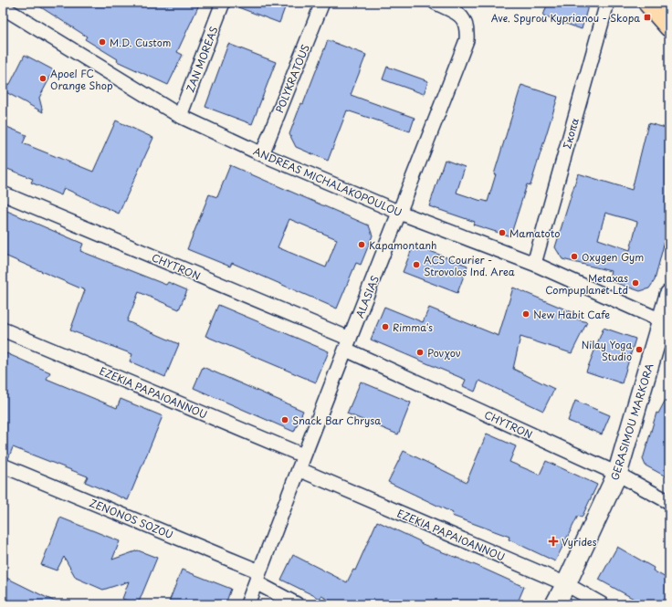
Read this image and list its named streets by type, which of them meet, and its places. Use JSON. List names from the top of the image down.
{
  "streets": {
    "street": [
      "ZAN MOREAS",
      "POLYKRATOUS",
      "Σκοπα",
      "ANDREAS MICHALAKOPOULOU",
      "CHYTRON",
      "ALASIAS",
      "EZEKIA PAPAIOANNOU",
      "GERASIMOU MARKORA",
      "ZENONOS SOZOU"
    ]
  },
  "crossings": [
    ["ZAN MOREAS", "ANDREAS MICHALAKOPOULOU"],
    ["POLYKRATOUS", "ANDREAS MICHALAKOPOULOU"],
    ["Σκοπα", "ANDREAS MICHALAKOPOULOU"],
    ["ANDREAS MICHALAKOPOULOU", "ALASIAS"],
    ["ANDREAS MICHALAKOPOULOU", "GERASIMOU MARKORA"],
    ["CHYTRON", "ALASIAS"],
    ["CHYTRON", "GERASIMOU MARKORA"],
    ["ALASIAS", "EZEKIA PAPAIOANNOU"],
    ["ALASIAS", "ZENONOS SOZOU"],
    ["EZEKIA PAPAIOANNOU", "GERASIMOU MARKORA"]
  ],
  "places": {
    "transit": ["Ave. Spyrou Kyprianou - Skopa"],
    "other": [
      "M.D. Custom",
      "Apoel FC Orange Shop",
      "Mamatoto",
      "Kapamontanh",
      "Oxygen Gym",
      "ACS Courier - Strovolos Ind. Area",
      "Metaxas Compuplanet Ltd",
      "New Habit Cafe",
      "Rimma's",
      "Nilay Yoga Studio",
      "Ρονχον",
      "Snack Bar Chrysa"
    ],
    "health": ["Vyrides"]
  }
}
